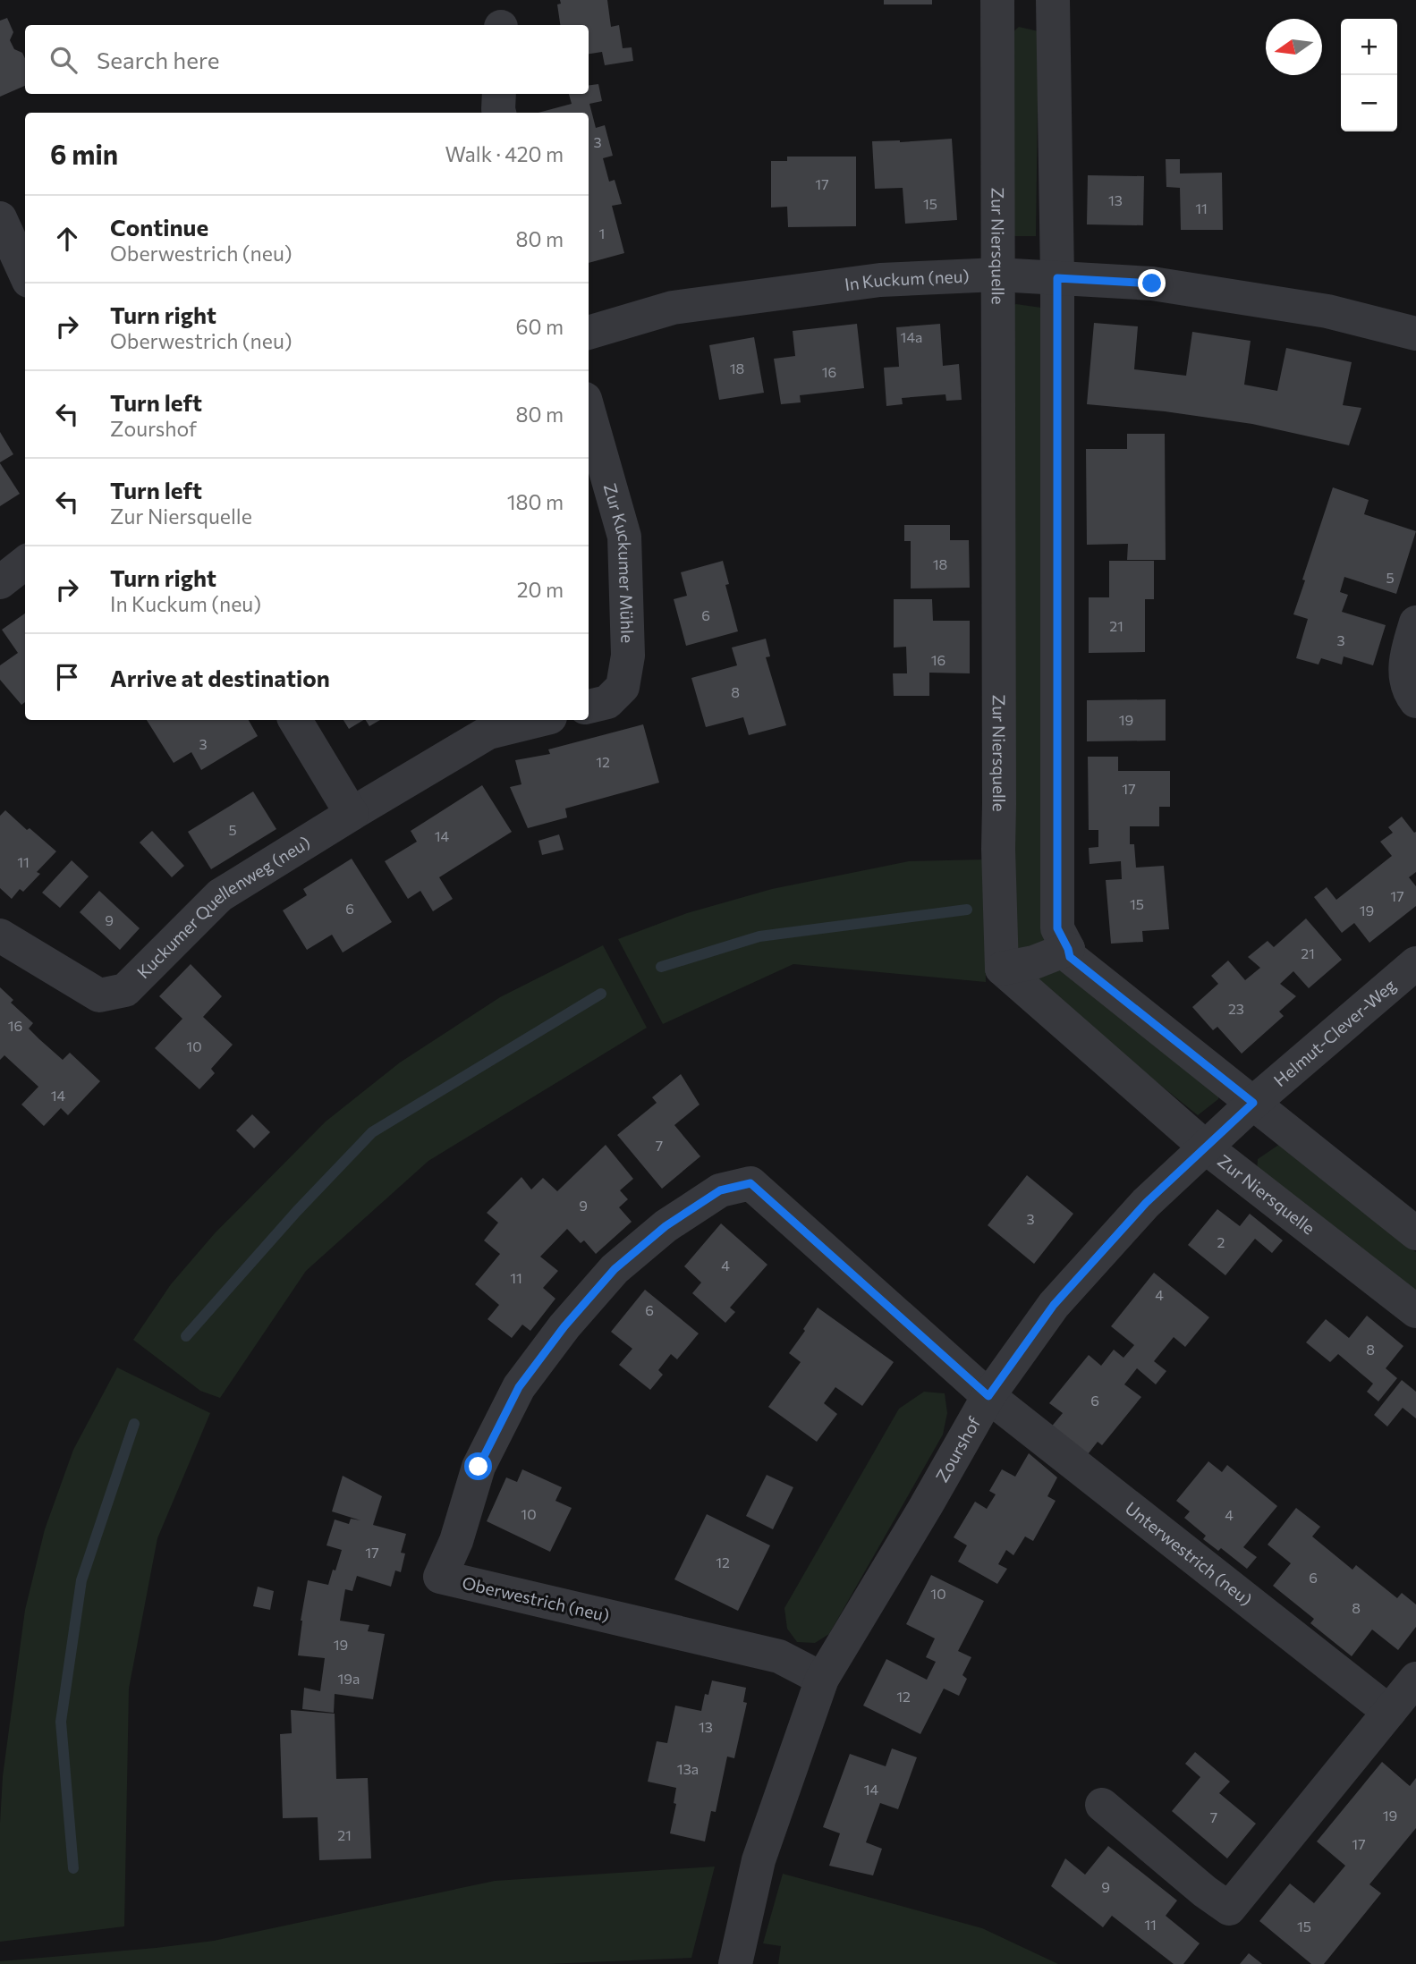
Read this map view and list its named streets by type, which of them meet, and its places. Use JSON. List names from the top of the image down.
{
  "streets": {
    "street": [
      "Zur Niersquelle",
      "In Kuckum (neu)",
      "Zur Kuckumer Mühle",
      "Kuckumer Quellenweg (neu)",
      "Helmut-Clever-Weg",
      "Zourshof",
      "Unterwestrich (neu)",
      "Oberwestrich (neu)"
    ]
  },
  "crossings": [
    ["Zur Niersquelle", "In Kuckum (neu)"],
    ["Zur Niersquelle", "Zourshof"],
    ["Helmut-Clever-Weg", "Zourshof"],
    ["Zourshof", "Unterwestrich (neu)"],
    ["Zourshof", "Oberwestrich (neu)"],
    ["Unterwestrich (neu)", "Oberwestrich (neu)"]
  ],
  "house_numbers": [
    "3",
    "17",
    "13",
    "15",
    "11",
    "1",
    "14a",
    "18",
    "16",
    "18",
    "5",
    "6",
    "21",
    "3",
    "16",
    "8",
    "19",
    "3",
    "12",
    "17",
    "5",
    "14",
    "11",
    "17",
    "15",
    "6",
    "19",
    "9",
    "21",
    "23",
    "16",
    "10",
    "14",
    "7",
    "9",
    "3",
    "2",
    "4",
    "11",
    "4",
    "6",
    "8",
    "6",
    "10",
    "4",
    "17",
    "12",
    "6",
    "10",
    "8",
    "19",
    "19a",
    "12",
    "13",
    "13a",
    "14",
    "19",
    "7",
    "21",
    "17",
    "9",
    "11",
    "15"
  ],
  "north": "left",
  "page": {
    "map_buttons": ["+", "−"],
    "search": "Search here",
    "heading": ["6 min", "Walk · 420 m"],
    "list": [
      ["Continue", "Oberwestrich (neu)", "80 m"],
      ["Turn right", "Oberwestrich (neu)", "60 m"],
      ["Turn left", "Zourshof", "80 m"],
      ["Turn left", "Zur Niersquelle", "180 m"],
      ["Turn right", "In Kuckum (neu)", "20 m"],
      "Arrive at destination"
    ]
  }
}
